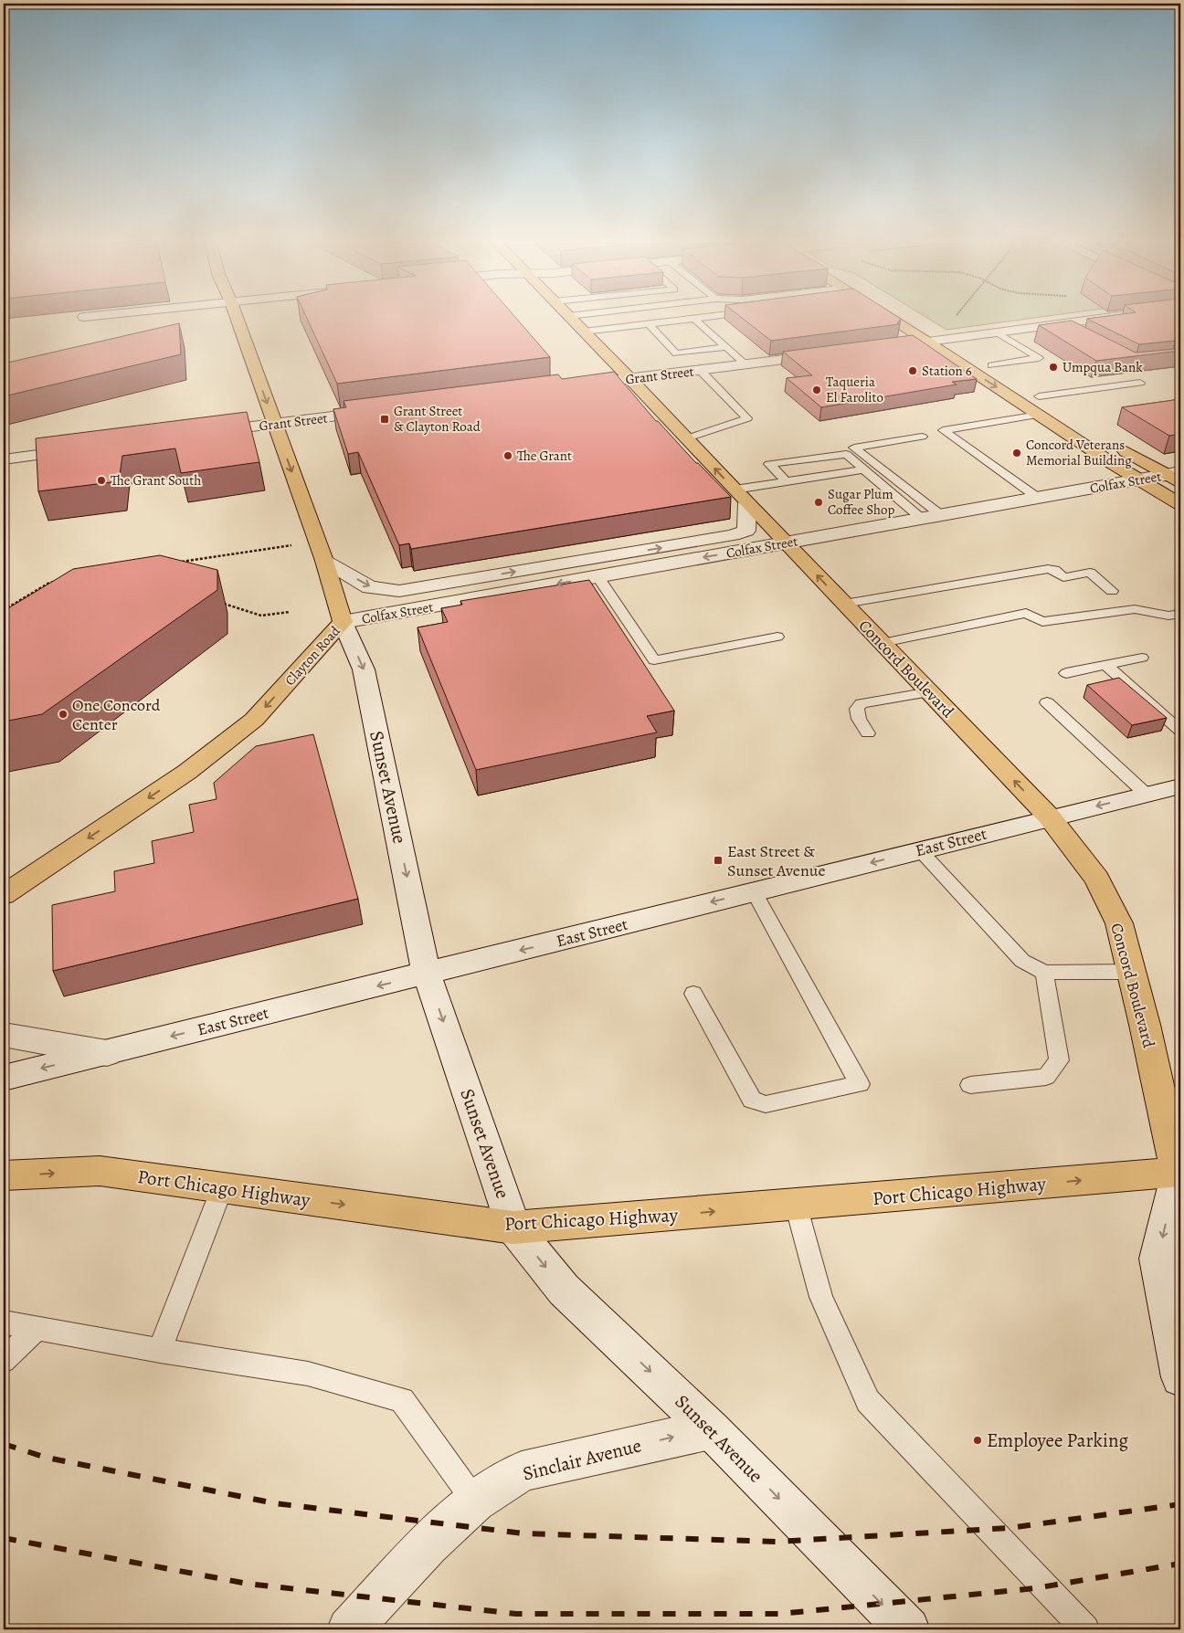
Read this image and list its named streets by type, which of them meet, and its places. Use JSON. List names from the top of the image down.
{
  "streets": {
    "main road": ["Clayton Road", "Concord Boulevard", "Port Chicago Highway"],
    "street": [
      "Grant Street",
      "Colfax Street",
      "Sunset Avenue",
      "East Street",
      "Sinclair Avenue"
    ]
  },
  "crossings": [
    ["Grant Street", "Clayton Road"],
    ["Grant Street", "Concord Boulevard"],
    ["Colfax Street", "Clayton Road"],
    ["Colfax Street", "Concord Boulevard"],
    ["Colfax Street", "Sunset Avenue"],
    ["Clayton Road", "Sunset Avenue"],
    ["Concord Boulevard", "East Street"],
    ["Concord Boulevard", "Port Chicago Highway"],
    ["Sunset Avenue", "East Street"],
    ["Sunset Avenue", "Port Chicago Highway"],
    ["Sunset Avenue", "Sinclair Avenue"]
  ],
  "one_way": [
    "Clayton Road",
    "Sunset Avenue",
    "East Street",
    "Port Chicago Highway",
    "Sinclair Avenue"
  ],
  "places": {
    "other": [
      "Umpqua Bank",
      "Station 6",
      "Taqueria El Farolito",
      "Concord Veterans Memorial Building",
      "The Grant",
      "The Grant South",
      "Sugar Plum Coffee Shop",
      "One Concord Center",
      "Employee Parking"
    ],
    "transit": ["Grant Street & Clayton Road", "East Street & Sunset Avenue"]
  }
}
